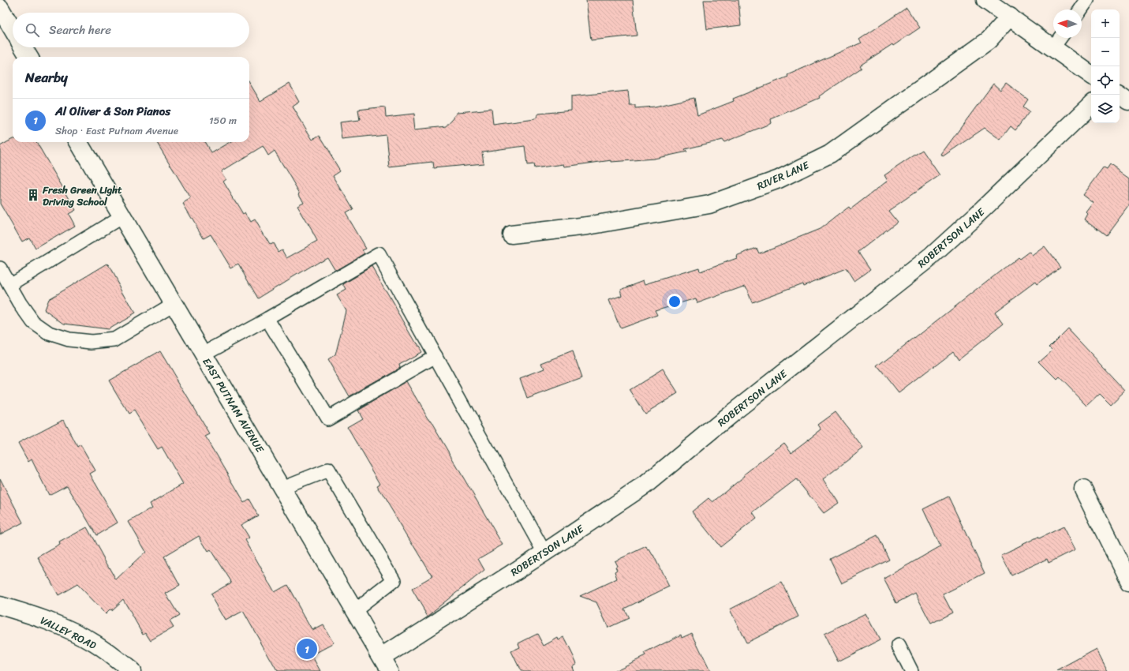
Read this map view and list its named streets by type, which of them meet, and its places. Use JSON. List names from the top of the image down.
{
  "streets": {
    "street": [
      "RIVER LANE",
      "ROBERTSON LANE",
      "EAST PUTNAM AVENUE",
      "VALLEY ROAD"
    ]
  },
  "crossings": [
    ["ROBERTSON LANE", "EAST PUTNAM AVENUE"]
  ],
  "places": {
    "building": ["Fresh Green Light Driving School"]
  },
  "north": "left",
  "page": {
    "map_buttons": ["+", "−"],
    "search": "Search here",
    "heading": "Nearby",
    "list": [
      {
        "mark": "1",
        "name": "Al Oliver & Son Pianos",
        "note": "Shop · East Putnam Avenue",
        "value": "150 m"
      }
    ],
    "pins": "1"
  }
}
